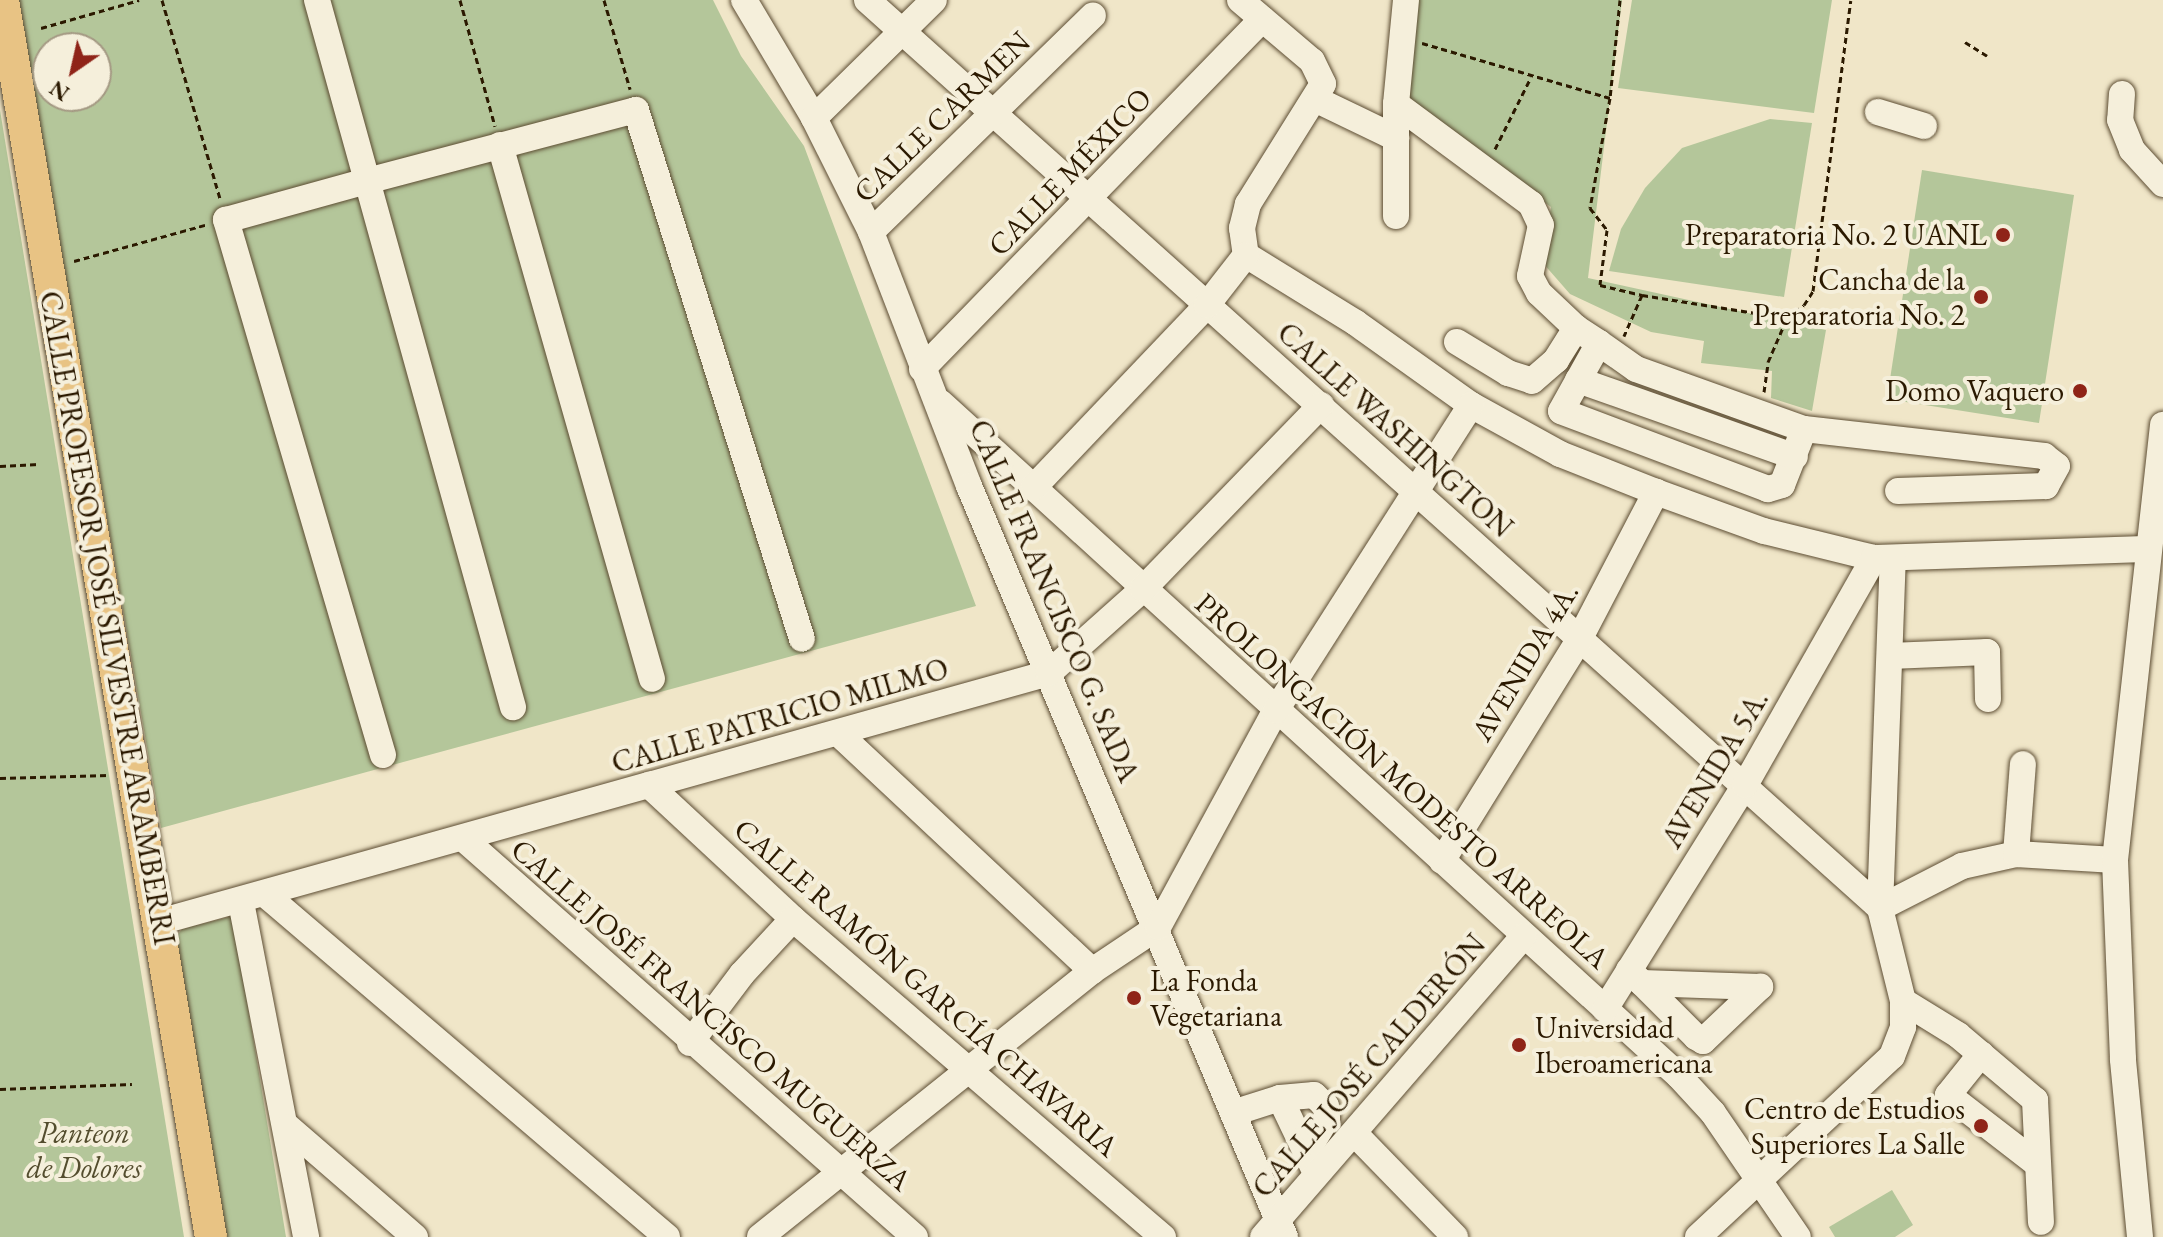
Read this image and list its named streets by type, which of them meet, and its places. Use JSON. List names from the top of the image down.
{
  "streets": {
    "main road": ["CALLE PROFESOR JOSÉ SILVESTRE ARAMBERRI"],
    "street": [
      "CALLE CARMEN",
      "CALLE MÉXICO",
      "CALLE WASHINGTON",
      "CALLE FRANCISCO G. SADA",
      "AVENIDA 4A.",
      "CALLE PATRICIO MILMO",
      "AVENIDA 5A.",
      "PROLONGACIÓN MODESTO ARREOLA",
      "CALLE RAMÓN GARCÍA CHAVARIA",
      "CALLE JOSÉ FRANCISCO MUGUERZA",
      "CALLE JOSÉ CALDERÓN"
    ]
  },
  "crossings": [
    ["CALLE CARMEN", "CALLE WASHINGTON"],
    ["CALLE CARMEN", "CALLE FRANCISCO G. SADA"],
    ["CALLE MÉXICO", "CALLE WASHINGTON"],
    ["CALLE MÉXICO", "CALLE FRANCISCO G. SADA"],
    ["CALLE WASHINGTON", "AVENIDA 4A."],
    ["CALLE WASHINGTON", "CALLE PATRICIO MILMO"],
    ["CALLE WASHINGTON", "AVENIDA 5A."],
    ["CALLE FRANCISCO G. SADA", "CALLE PATRICIO MILMO"],
    ["CALLE FRANCISCO G. SADA", "PROLONGACIÓN MODESTO ARREOLA"],
    ["CALLE FRANCISCO G. SADA", "CALLE JOSÉ CALDERÓN"],
    ["CALLE PROFESOR JOSÉ SILVESTRE ARAMBERRI", "CALLE PATRICIO MILMO"],
    ["AVENIDA 4A.", "PROLONGACIÓN MODESTO ARREOLA"],
    ["CALLE PATRICIO MILMO", "PROLONGACIÓN MODESTO ARREOLA"],
    ["CALLE PATRICIO MILMO", "CALLE RAMÓN GARCÍA CHAVARIA"],
    ["CALLE PATRICIO MILMO", "CALLE JOSÉ FRANCISCO MUGUERZA"],
    ["AVENIDA 5A.", "PROLONGACIÓN MODESTO ARREOLA"],
    ["PROLONGACIÓN MODESTO ARREOLA", "CALLE JOSÉ CALDERÓN"]
  ],
  "parks": ["Panteon de Dolores"],
  "places": [
    "Preparatoria No. 2 UANL",
    "Cancha de la Preparatoria No. 2",
    "Domo Vaquero",
    "La Fonda Vegetariana",
    "Universidad Iberoamericana",
    "Centro de Estudios Superiores La Salle"
  ],
  "north": "bottom left"
}
